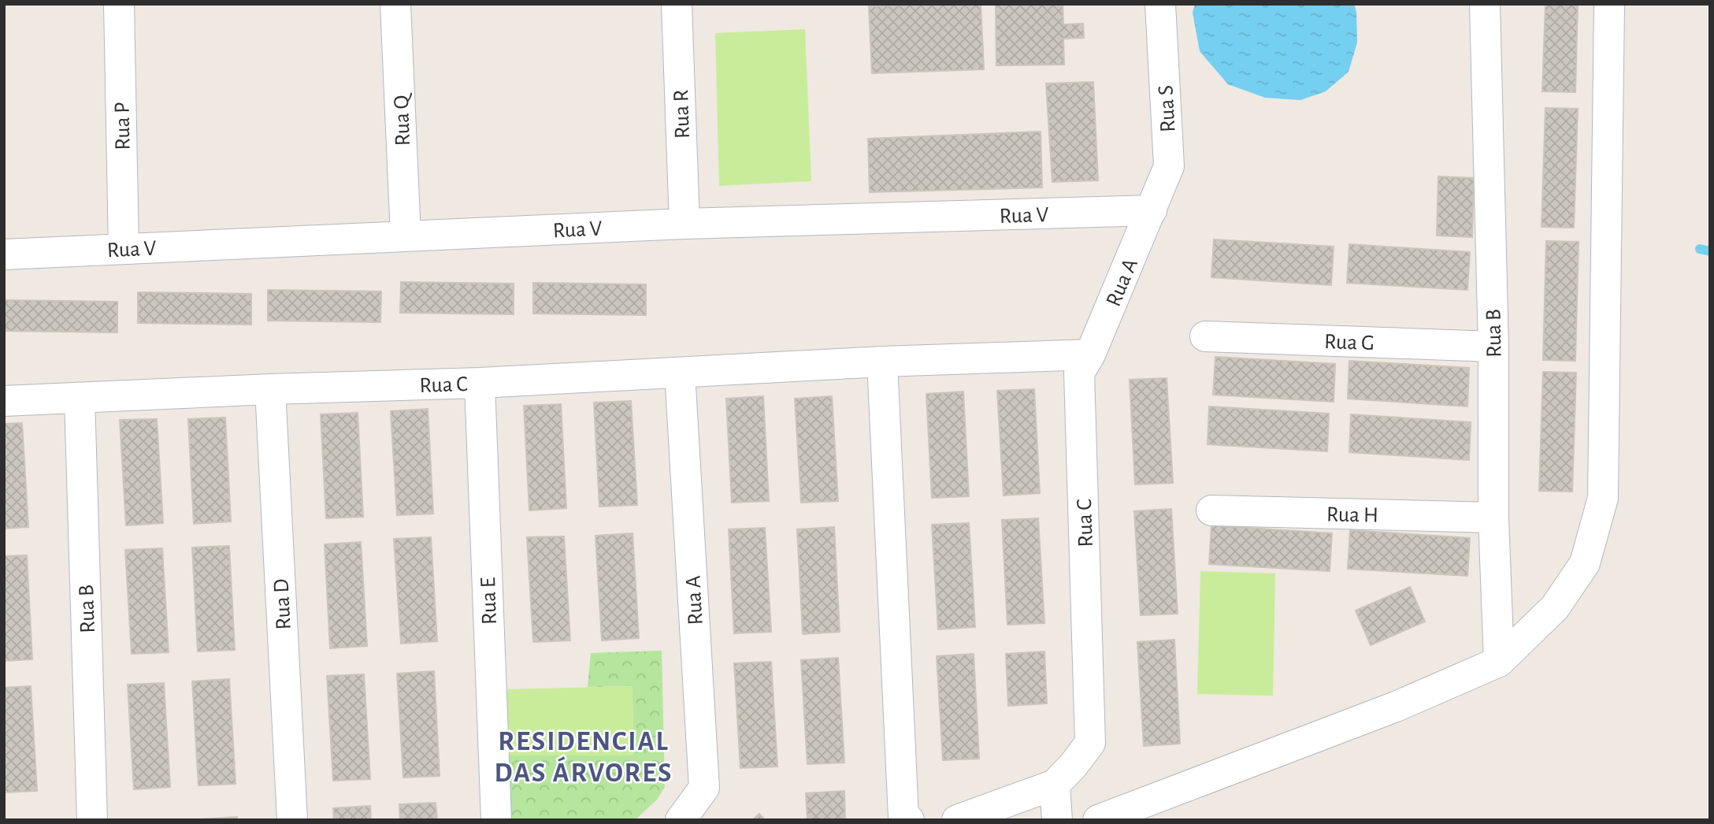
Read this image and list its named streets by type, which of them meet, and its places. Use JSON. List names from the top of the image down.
{
  "streets": {
    "street": [
      "Rua S",
      "Rua R",
      "Rua Q",
      "Rua P",
      "Rua V",
      "Rua A",
      "Rua B",
      "Rua G",
      "Rua C",
      "Rua H",
      "Rua E",
      "Rua D"
    ]
  },
  "crossings": [
    ["Rua S", "Rua V"],
    ["Rua S", "Rua A"],
    ["Rua R", "Rua V"],
    ["Rua Q", "Rua V"],
    ["Rua P", "Rua V"],
    ["Rua V", "Rua A"],
    ["Rua A", "Rua C"],
    ["Rua B", "Rua G"],
    ["Rua B", "Rua C"],
    ["Rua B", "Rua H"],
    ["Rua C", "Rua E"],
    ["Rua C", "Rua D"]
  ],
  "districts": ["RESIDENCIAL DAS ÁRVORES"]
}
